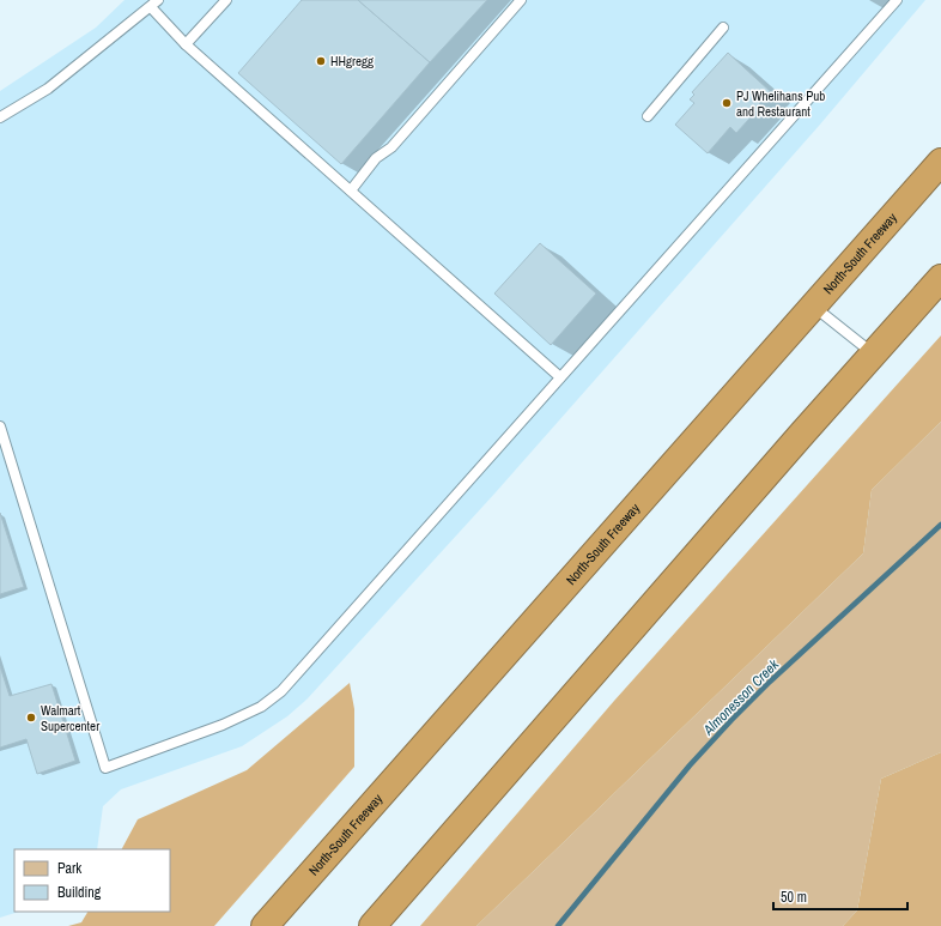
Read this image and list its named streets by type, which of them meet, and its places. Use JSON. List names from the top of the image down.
{
  "streets": {
    "highway": ["North-South Freeway"]
  },
  "water": ["Almonesson Creek"],
  "places": ["HHgregg", "PJ Whelihans Pub and Restaurant", "Walmart Supercenter"],
  "legend": ["Park", "Building"],
  "scale_bar": "50 m"
}
